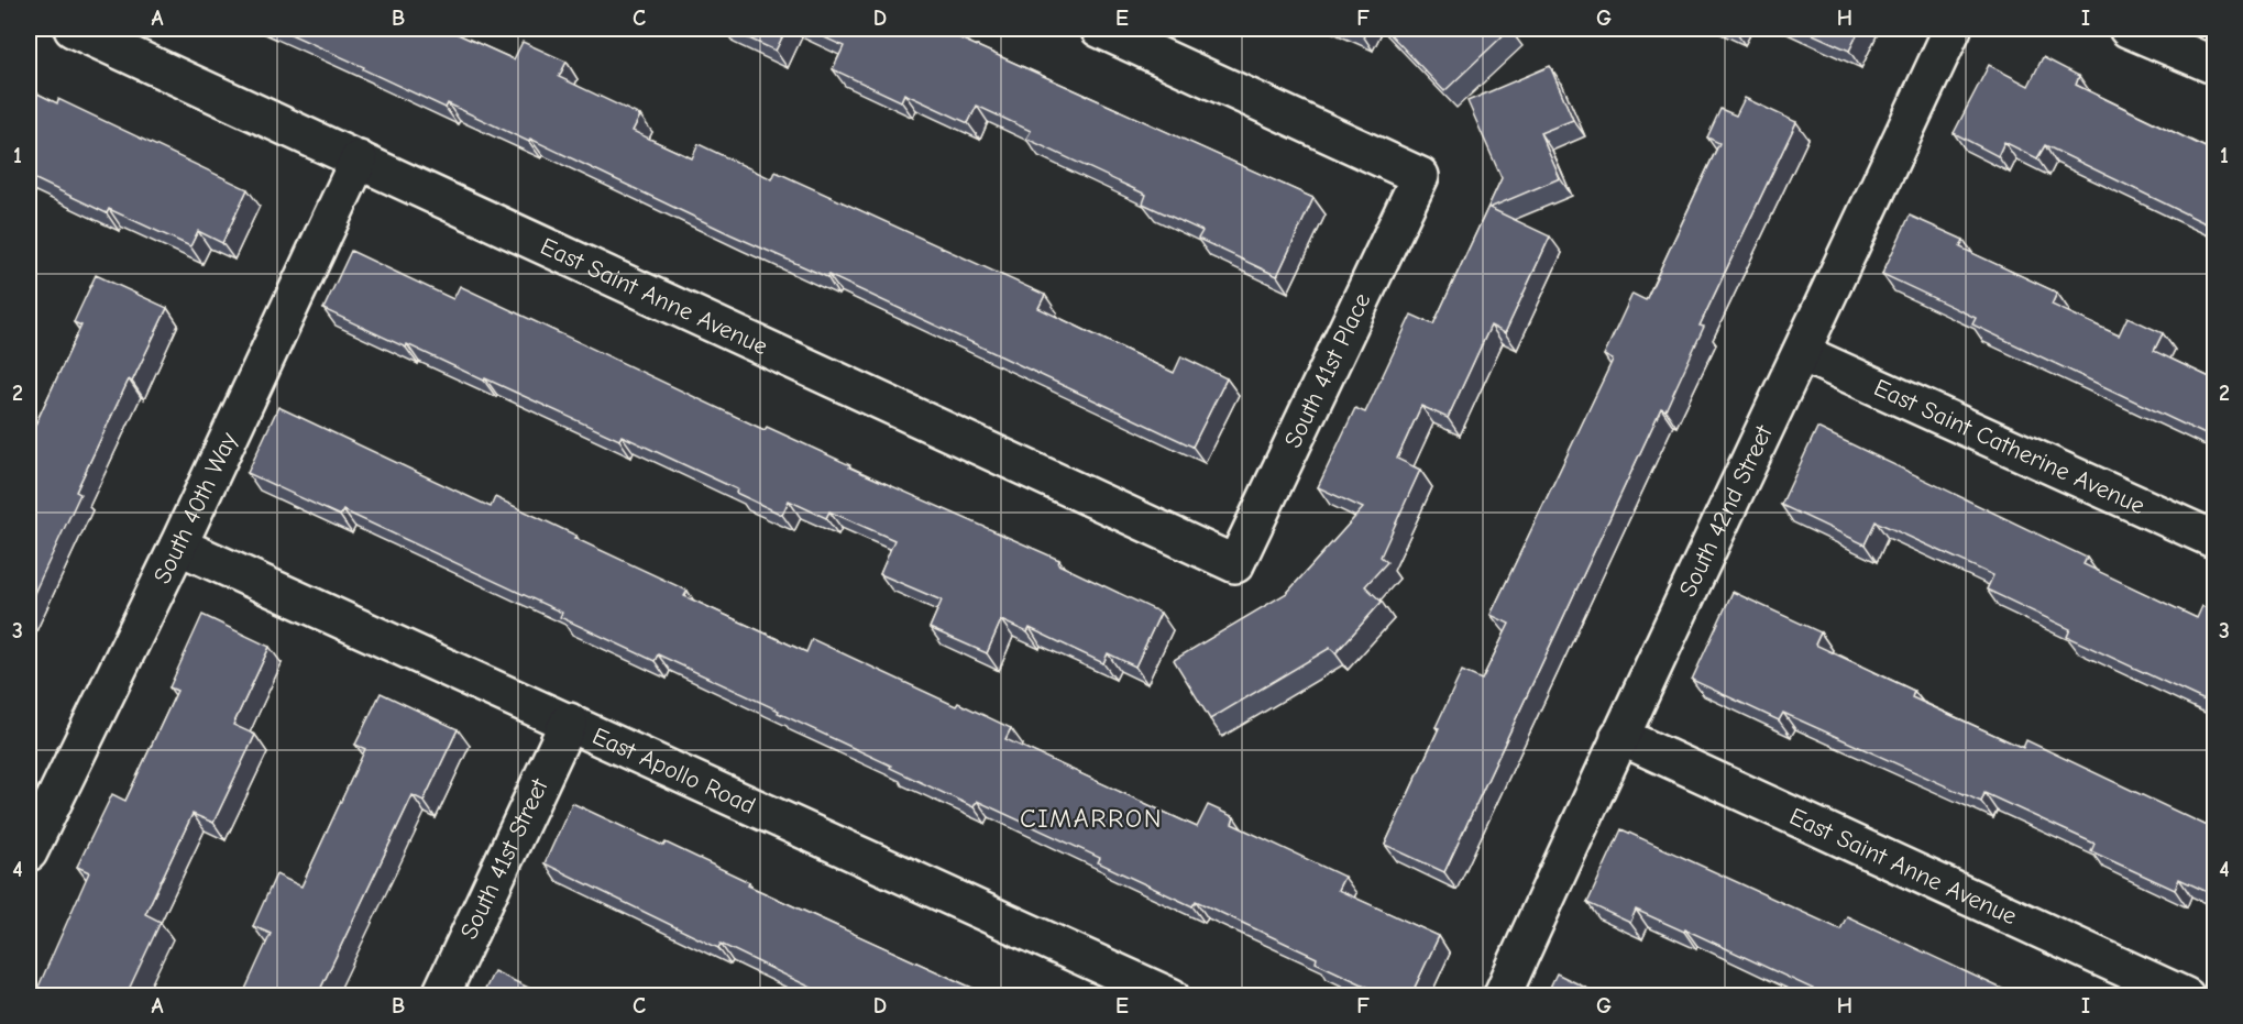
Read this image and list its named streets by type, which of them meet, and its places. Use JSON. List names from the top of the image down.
{
  "streets": {
    "street": [
      "East Saint Anne Avenue",
      "South 41st Place",
      "East Saint Catherine Avenue",
      "South 40th Way",
      "South 42nd Street",
      "East Apollo Road",
      "South 41st Street"
    ]
  },
  "crossings": [
    ["East Saint Anne Avenue", "South 41st Place"],
    ["East Saint Anne Avenue", "South 40th Way"],
    ["East Saint Anne Avenue", "South 42nd Street"],
    ["East Saint Catherine Avenue", "South 42nd Street"],
    ["South 40th Way", "East Apollo Road"],
    ["East Apollo Road", "South 41st Street"]
  ],
  "districts": ["CIMARRON"],
  "grid": {
    "columns": [
      "A",
      "B",
      "C",
      "D",
      "E",
      "F",
      "G",
      "H",
      "I"
    ],
    "rows": [
      "1",
      "2",
      "3",
      "4"
    ]
  }
}
